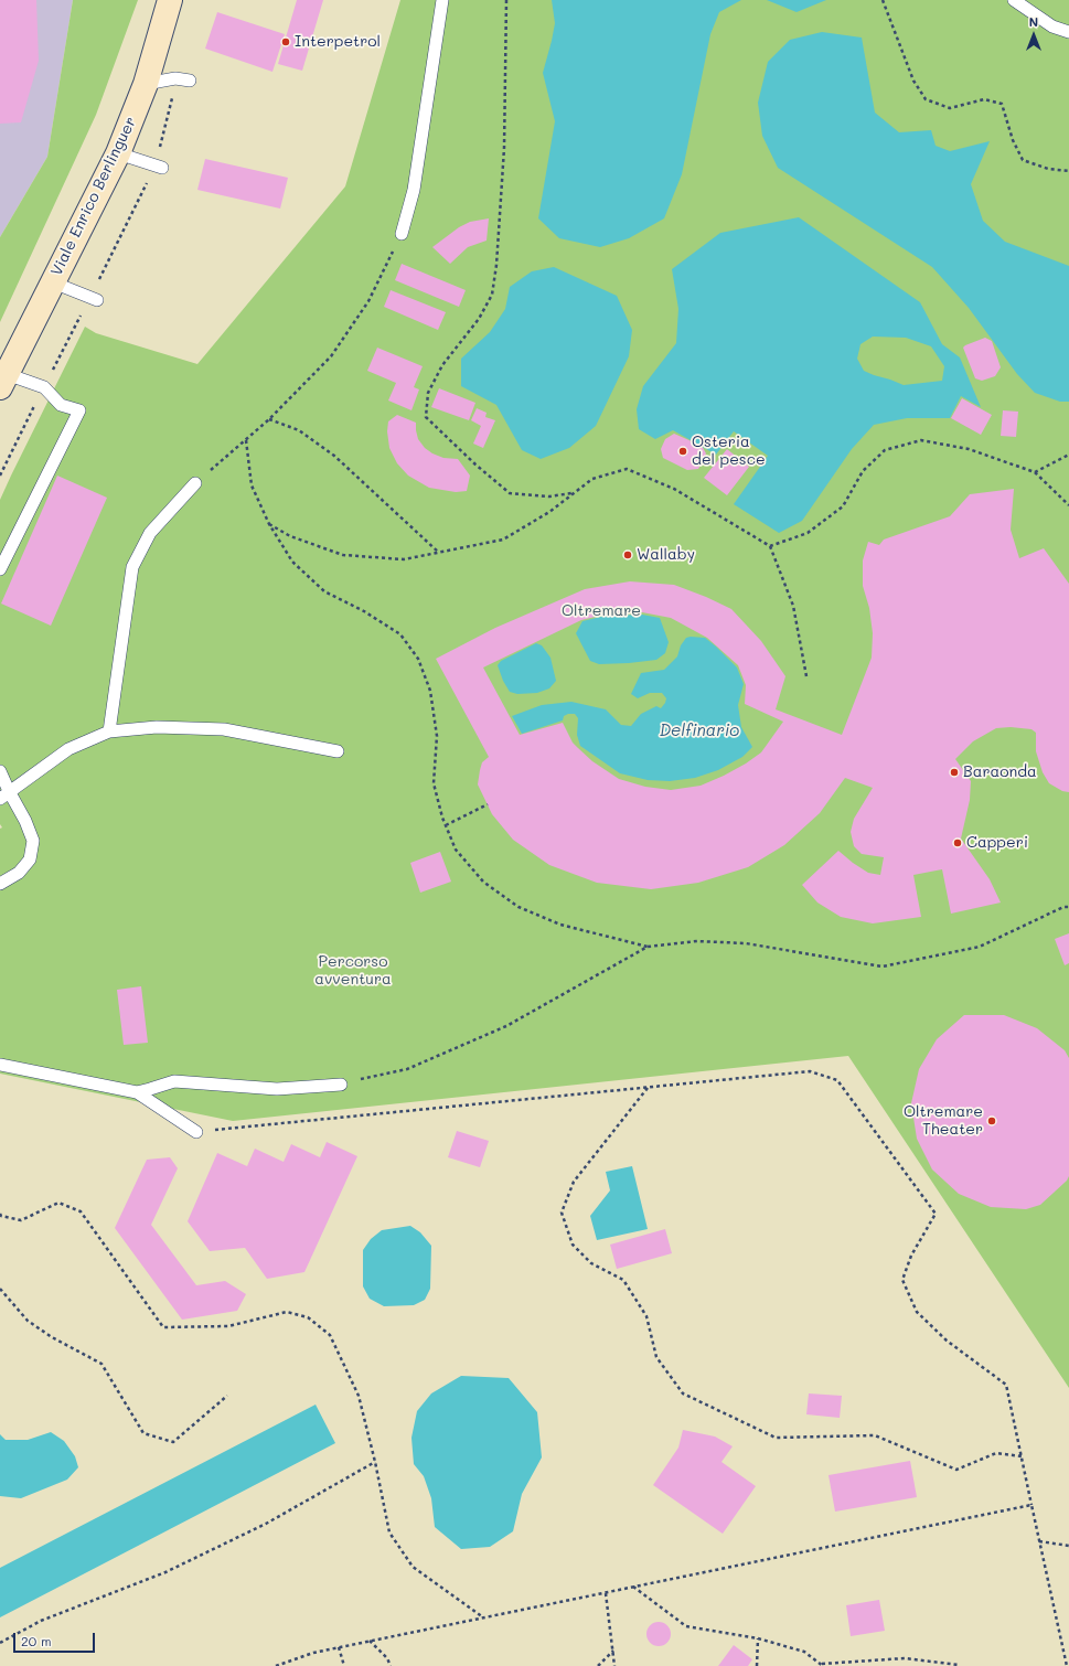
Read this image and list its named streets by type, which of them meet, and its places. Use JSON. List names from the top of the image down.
{
  "streets": {
    "main road": ["Viale Enrico Berlinguer"]
  },
  "water": ["Delfinario"],
  "parks": ["Oltremare", "Percorso avventura"],
  "places": [
    "Interpetrol",
    "Osteria del pesce",
    "Wallaby",
    "Baraonda",
    "Capperi",
    "Oltremare Theater"
  ],
  "scale_bar": "20 m",
  "north": "top"
}
